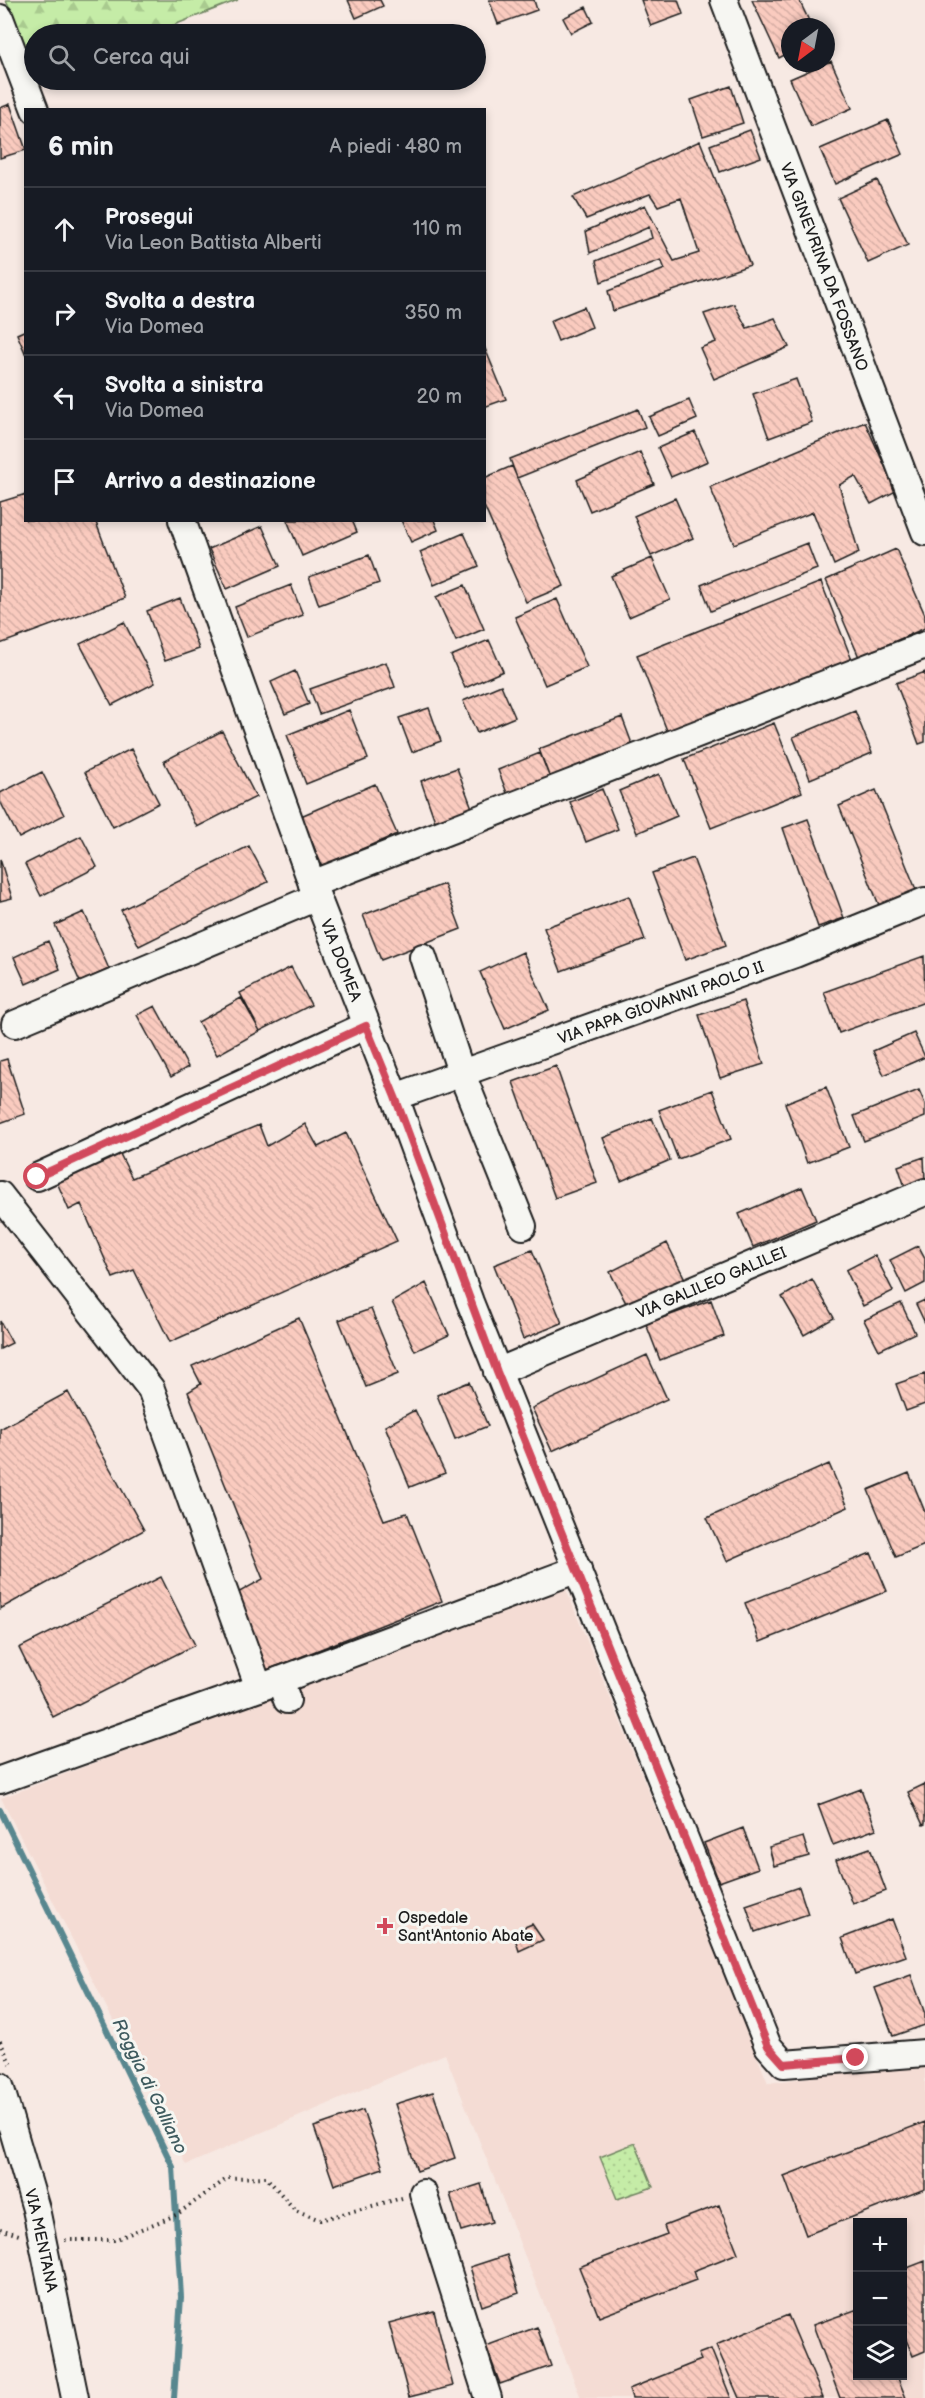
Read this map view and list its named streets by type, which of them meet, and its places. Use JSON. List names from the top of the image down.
{
  "streets": {
    "street": [
      "VIA GINEVRINA DA FOSSANO",
      "VIA DOMEA",
      "VIA PAPA GIOVANNI PAOLO II",
      "VIA GALILEO GALILEI",
      "VIA MENTANA"
    ]
  },
  "crossings": [
    ["VIA DOMEA", "VIA PAPA GIOVANNI PAOLO II"],
    ["VIA DOMEA", "VIA GALILEO GALILEI"]
  ],
  "water": ["Roggia di Galliano"],
  "places": {
    "health": ["Ospedale Sant'Antonio Abate"]
  },
  "north": "bottom left",
  "page": {
    "search": "Cerca qui",
    "heading": ["6 min", "A piedi · 480 m"],
    "list": [
      ["Prosegui", "Via Leon Battista Alberti", "110 m"],
      ["Svolta a destra", "Via Domea", "350 m"],
      ["Svolta a sinistra", "Via Domea", "20 m"],
      "Arrivo a destinazione"
    ],
    "map_buttons": ["+", "−"]
  }
}
